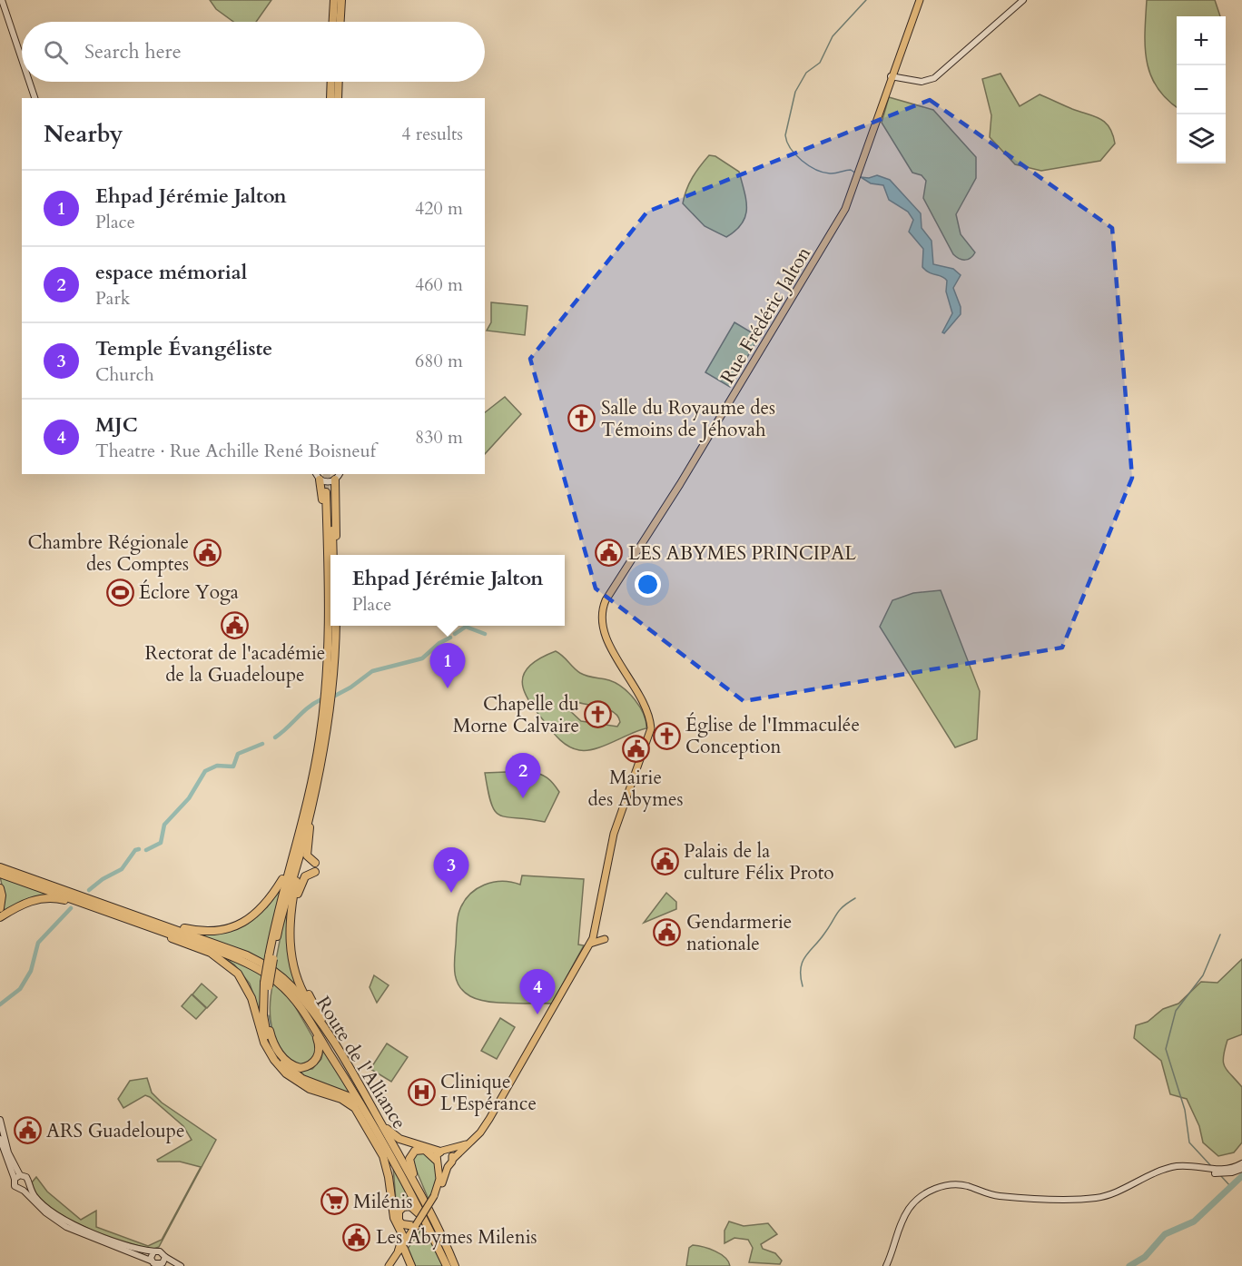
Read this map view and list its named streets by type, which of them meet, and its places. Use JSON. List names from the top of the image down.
{
  "streets": {
    "highway": ["Route de l'Alliance"],
    "main road": ["Rue Frédéric Jalton"]
  },
  "places": {
    "church": ["Salle du Royaume des Témoins de Jéhovah", "Chapelle du Morne Calvaire", "Église de l'Immaculée Conception"],
    "public building": [
      "Chambre Régionale des Comptes",
      "LES ABYMES PRINCIPAL",
      "Rectorat de l'académie de la Guadeloupe",
      "Mairie des Abymes",
      "Palais de la culture Félix Proto",
      "Gendarmerie nationale",
      "ARS Guadeloupe",
      "Les Abymes Milenis"
    ],
    "sports": ["Éclore Yoga"],
    "hospital": ["Clinique L'Espérance"],
    "supermarket": ["Milénis"]
  },
  "page": {
    "map_buttons": ["+", "−"],
    "search": "Search here",
    "heading": ["Nearby", "4 results"],
    "list": [
      {
        "mark": "1",
        "name": "Ehpad Jérémie Jalton",
        "note": "Place",
        "value": "420 m"
      },
      {
        "mark": "2",
        "name": "espace mémorial",
        "note": "Park",
        "value": "460 m"
      },
      {
        "mark": "3",
        "name": "Temple Évangéliste",
        "note": "Church",
        "value": "680 m"
      },
      {
        "mark": "4",
        "name": "MJC",
        "note": "Theatre · Rue Achille René Boisneuf",
        "value": "830 m"
      }
    ],
    "popup": ["Ehpad Jérémie Jalton", "Place"],
    "pins": [
      "1",
      "2",
      "3",
      "4"
    ]
  }
}
